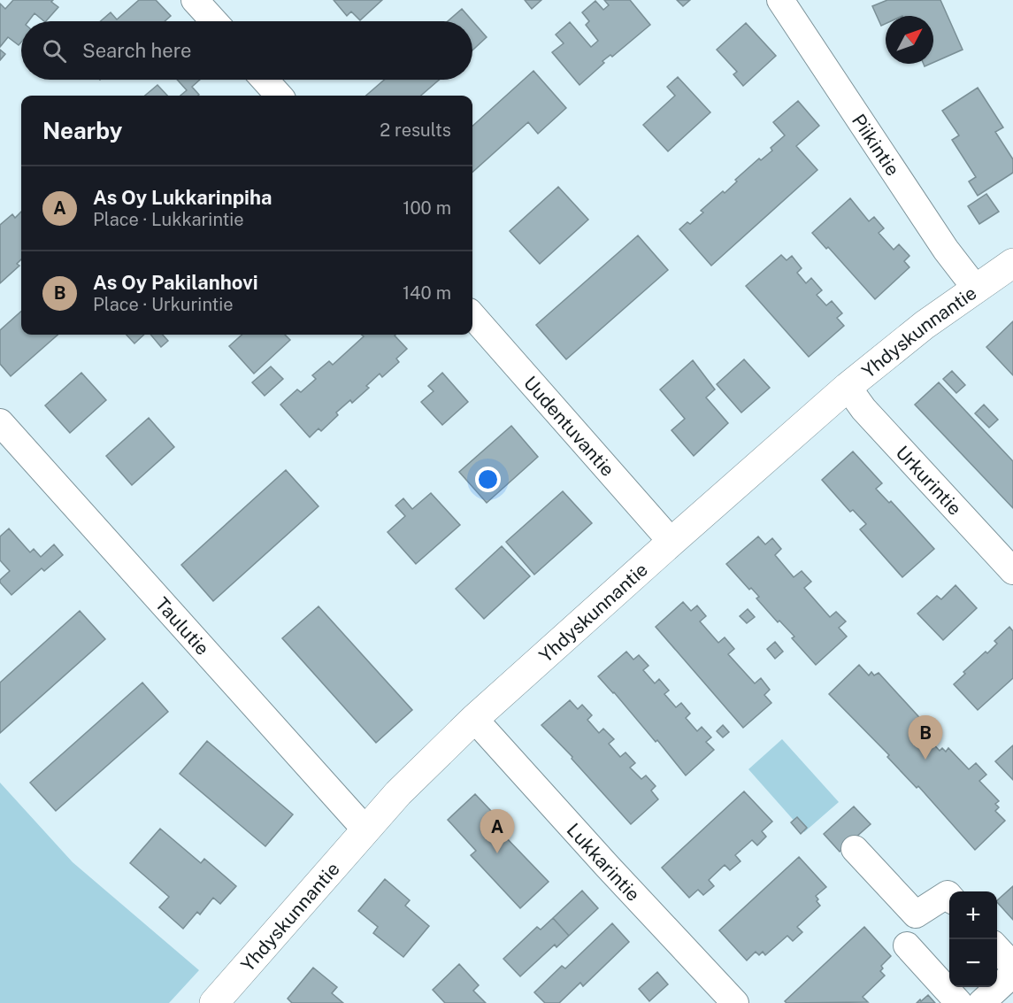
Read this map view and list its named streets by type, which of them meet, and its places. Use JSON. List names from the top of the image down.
{
  "streets": {
    "main road": ["Yhdyskunnantie"],
    "street": [
      "Piikintie",
      "Uudentuvantie",
      "Urkurintie",
      "Taulutie",
      "Lukkarintie"
    ]
  },
  "crossings": [
    ["Piikintie", "Yhdyskunnantie"],
    ["Yhdyskunnantie", "Uudentuvantie"],
    ["Yhdyskunnantie", "Urkurintie"],
    ["Yhdyskunnantie", "Taulutie"],
    ["Yhdyskunnantie", "Lukkarintie"]
  ],
  "north": "top right",
  "page": {
    "search": "Search here",
    "heading": ["Nearby", "2 results"],
    "list": [
      {
        "mark": "A",
        "name": "As Oy Lukkarinpiha",
        "note": "Place · Lukkarintie",
        "value": "100 m"
      },
      {
        "mark": "B",
        "name": "As Oy Pakilanhovi",
        "note": "Place · Urkurintie",
        "value": "140 m"
      }
    ],
    "pins": ["B", "A"],
    "map_buttons": ["+", "−"]
  }
}
